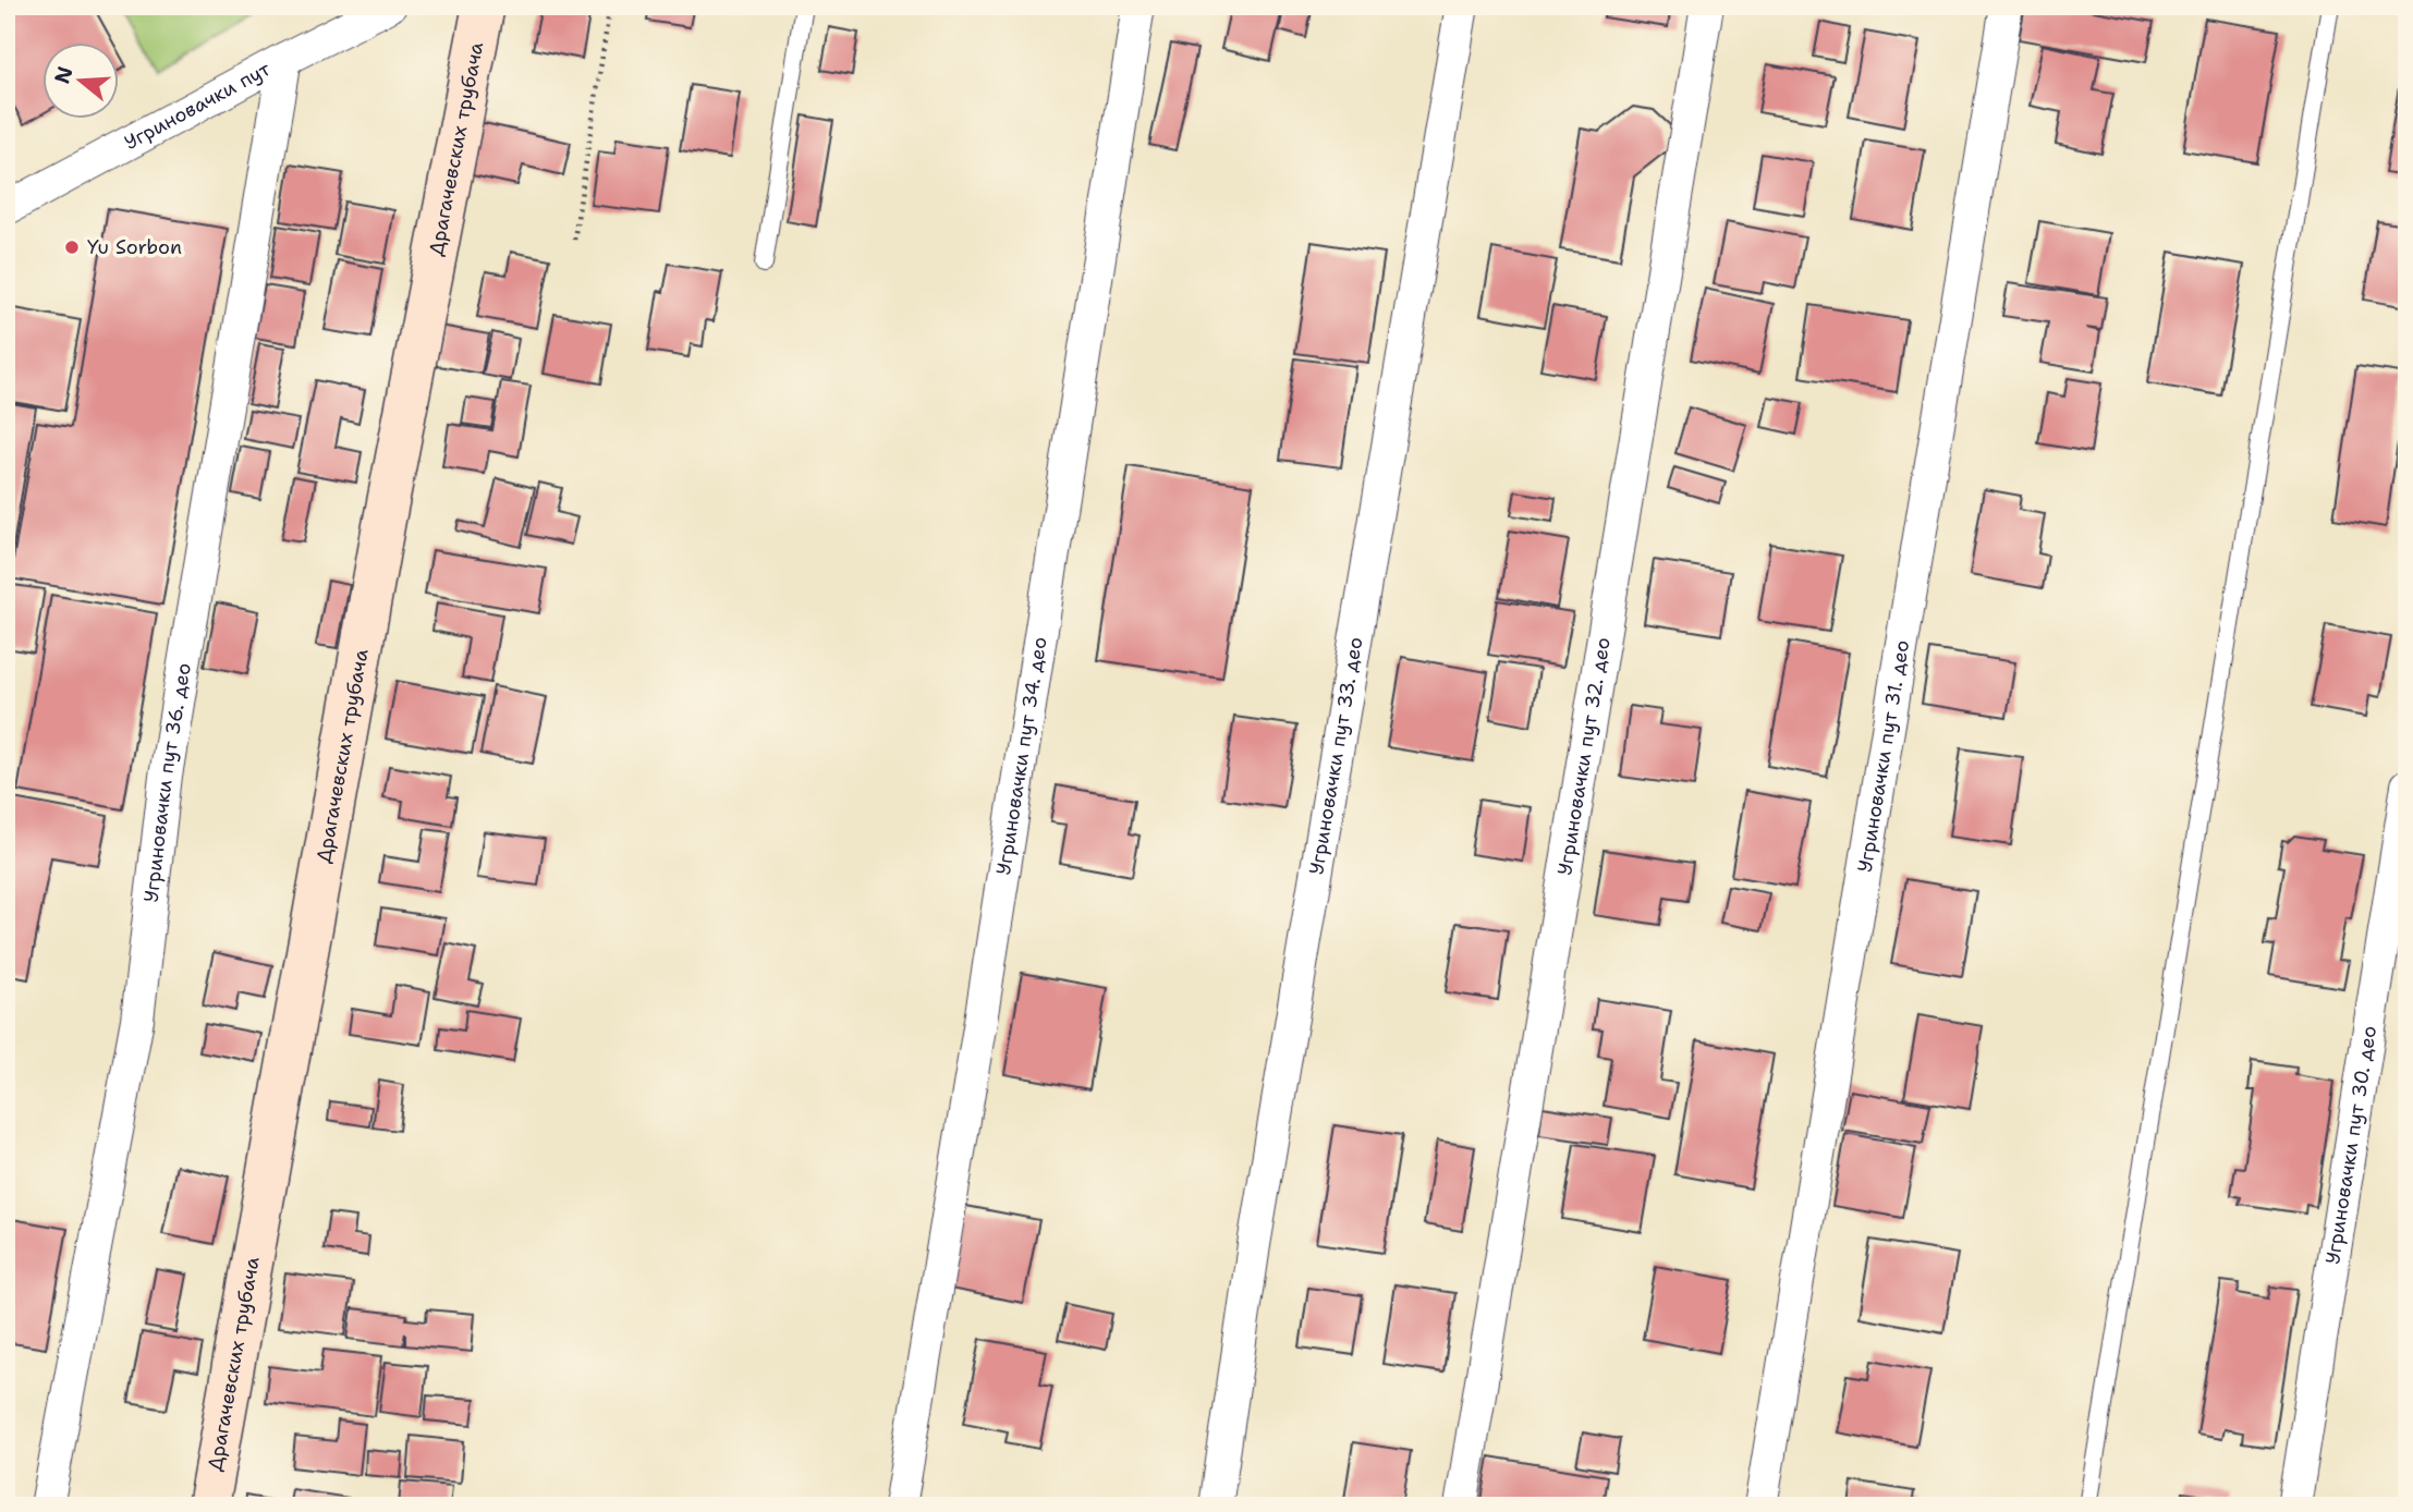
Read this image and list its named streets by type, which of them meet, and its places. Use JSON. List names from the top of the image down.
{
  "streets": {
    "street": [
      "Угриновачки пут",
      "Драгачевских трубача",
      "Угриновачки пут 34. део",
      "Угриновачки пут 33. део",
      "Угриновачки пут 32. део",
      "Угриновачки пут 31. део",
      "Угриновачки пут 36. део",
      "Угриновачки пут 30. део"
    ]
  },
  "crossings": [
    ["Угриновачки пут", "Угриновачки пут 36. део"]
  ],
  "places": ["Yu Sorbon"],
  "north": "left"
}
